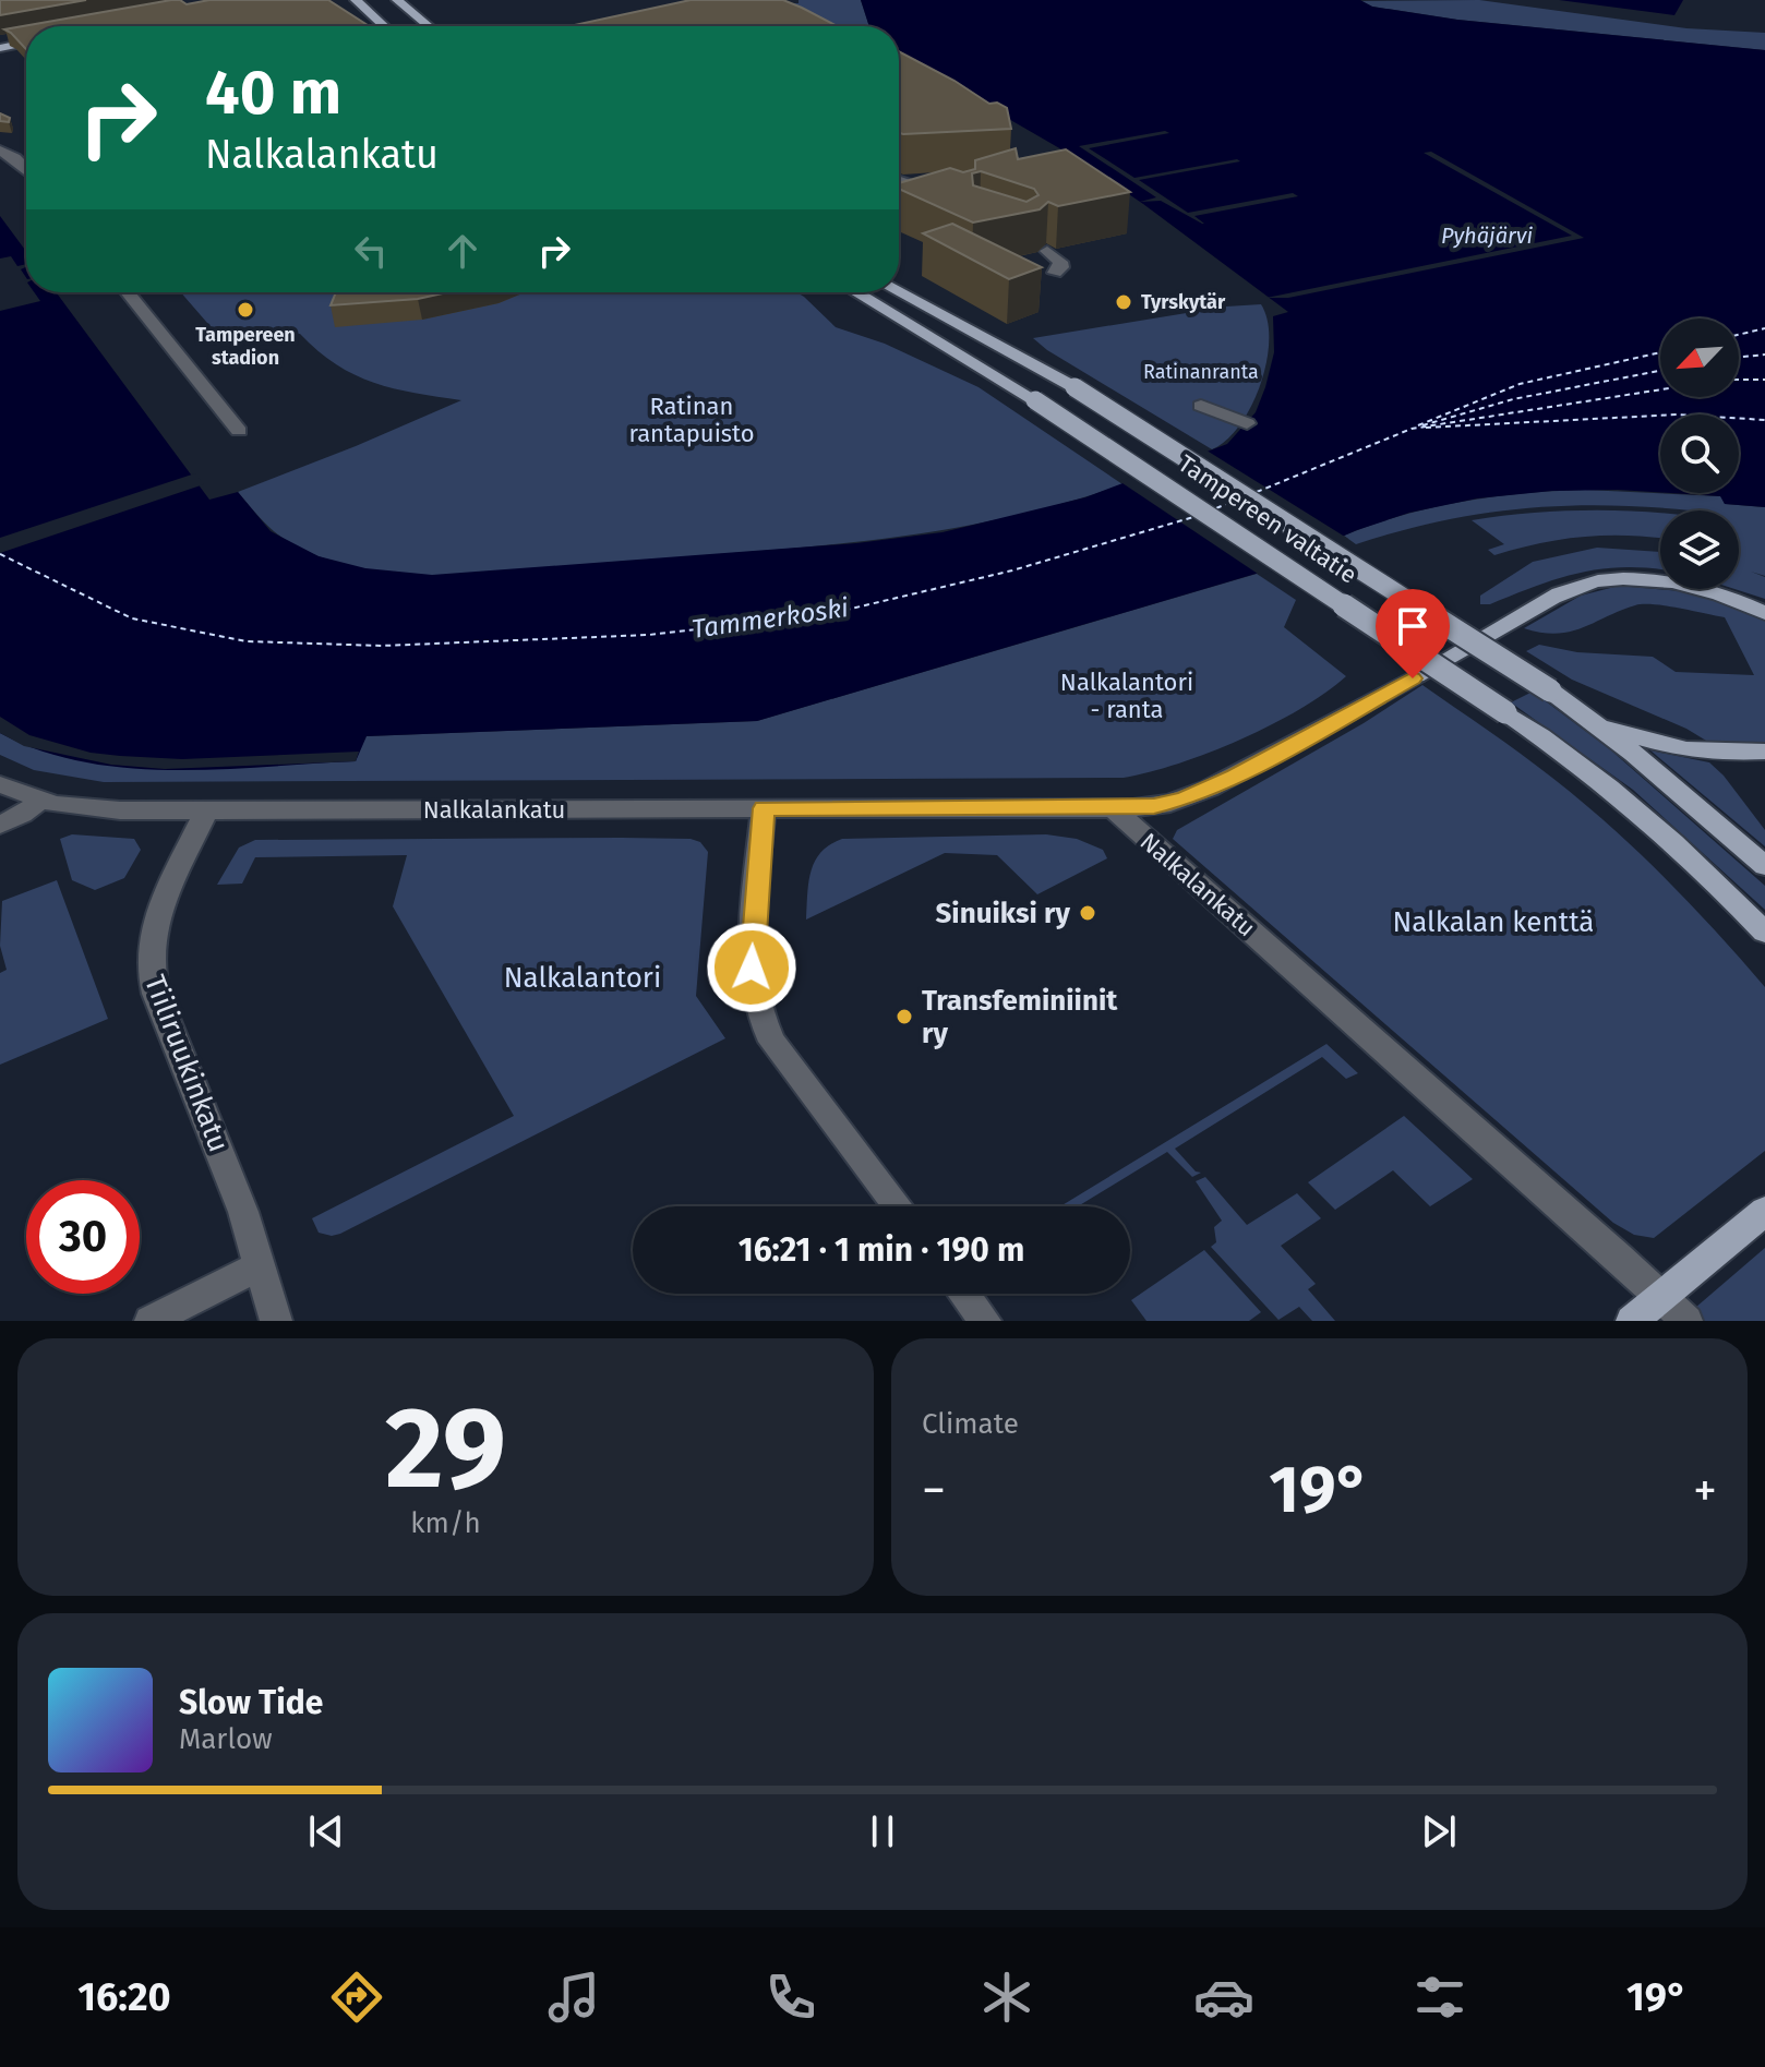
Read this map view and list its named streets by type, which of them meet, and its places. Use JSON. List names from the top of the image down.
{
  "streets": {
    "main road": ["Tampereen valtatie"],
    "street": ["Nalkalankatu", "Tiiliruukinkatu"]
  },
  "crossings": [
    ["Nalkalankatu", "Tiiliruukinkatu"]
  ],
  "water": ["Pyhäjärvi", "Tammerkoski"],
  "parks": [
    "Ratinanranta",
    "Ratinan rantapuisto",
    "Nalkalantori - ranta",
    "Nalkalan kenttä",
    "Nalkalantori"
  ],
  "places": [
    "Tyrskytär",
    "Tampereen stadion",
    "Sinuiksi ry",
    "Transfeminiinit ry"
  ],
  "north": "bottom left",
  "page": {
    "turn": ["40 m", "Nalkalankatu"],
    "limit": "30",
    "trip": "16:21 · 1 min · 190 m",
    "tile": [
      ["29", "km/h"],
      "Climate"
    ],
    "heat": ["−", "19°", "+"],
    "song": ["Slow Tide", "Marlow"],
    "tabs": ["16:20", "19°"]
  }
}
